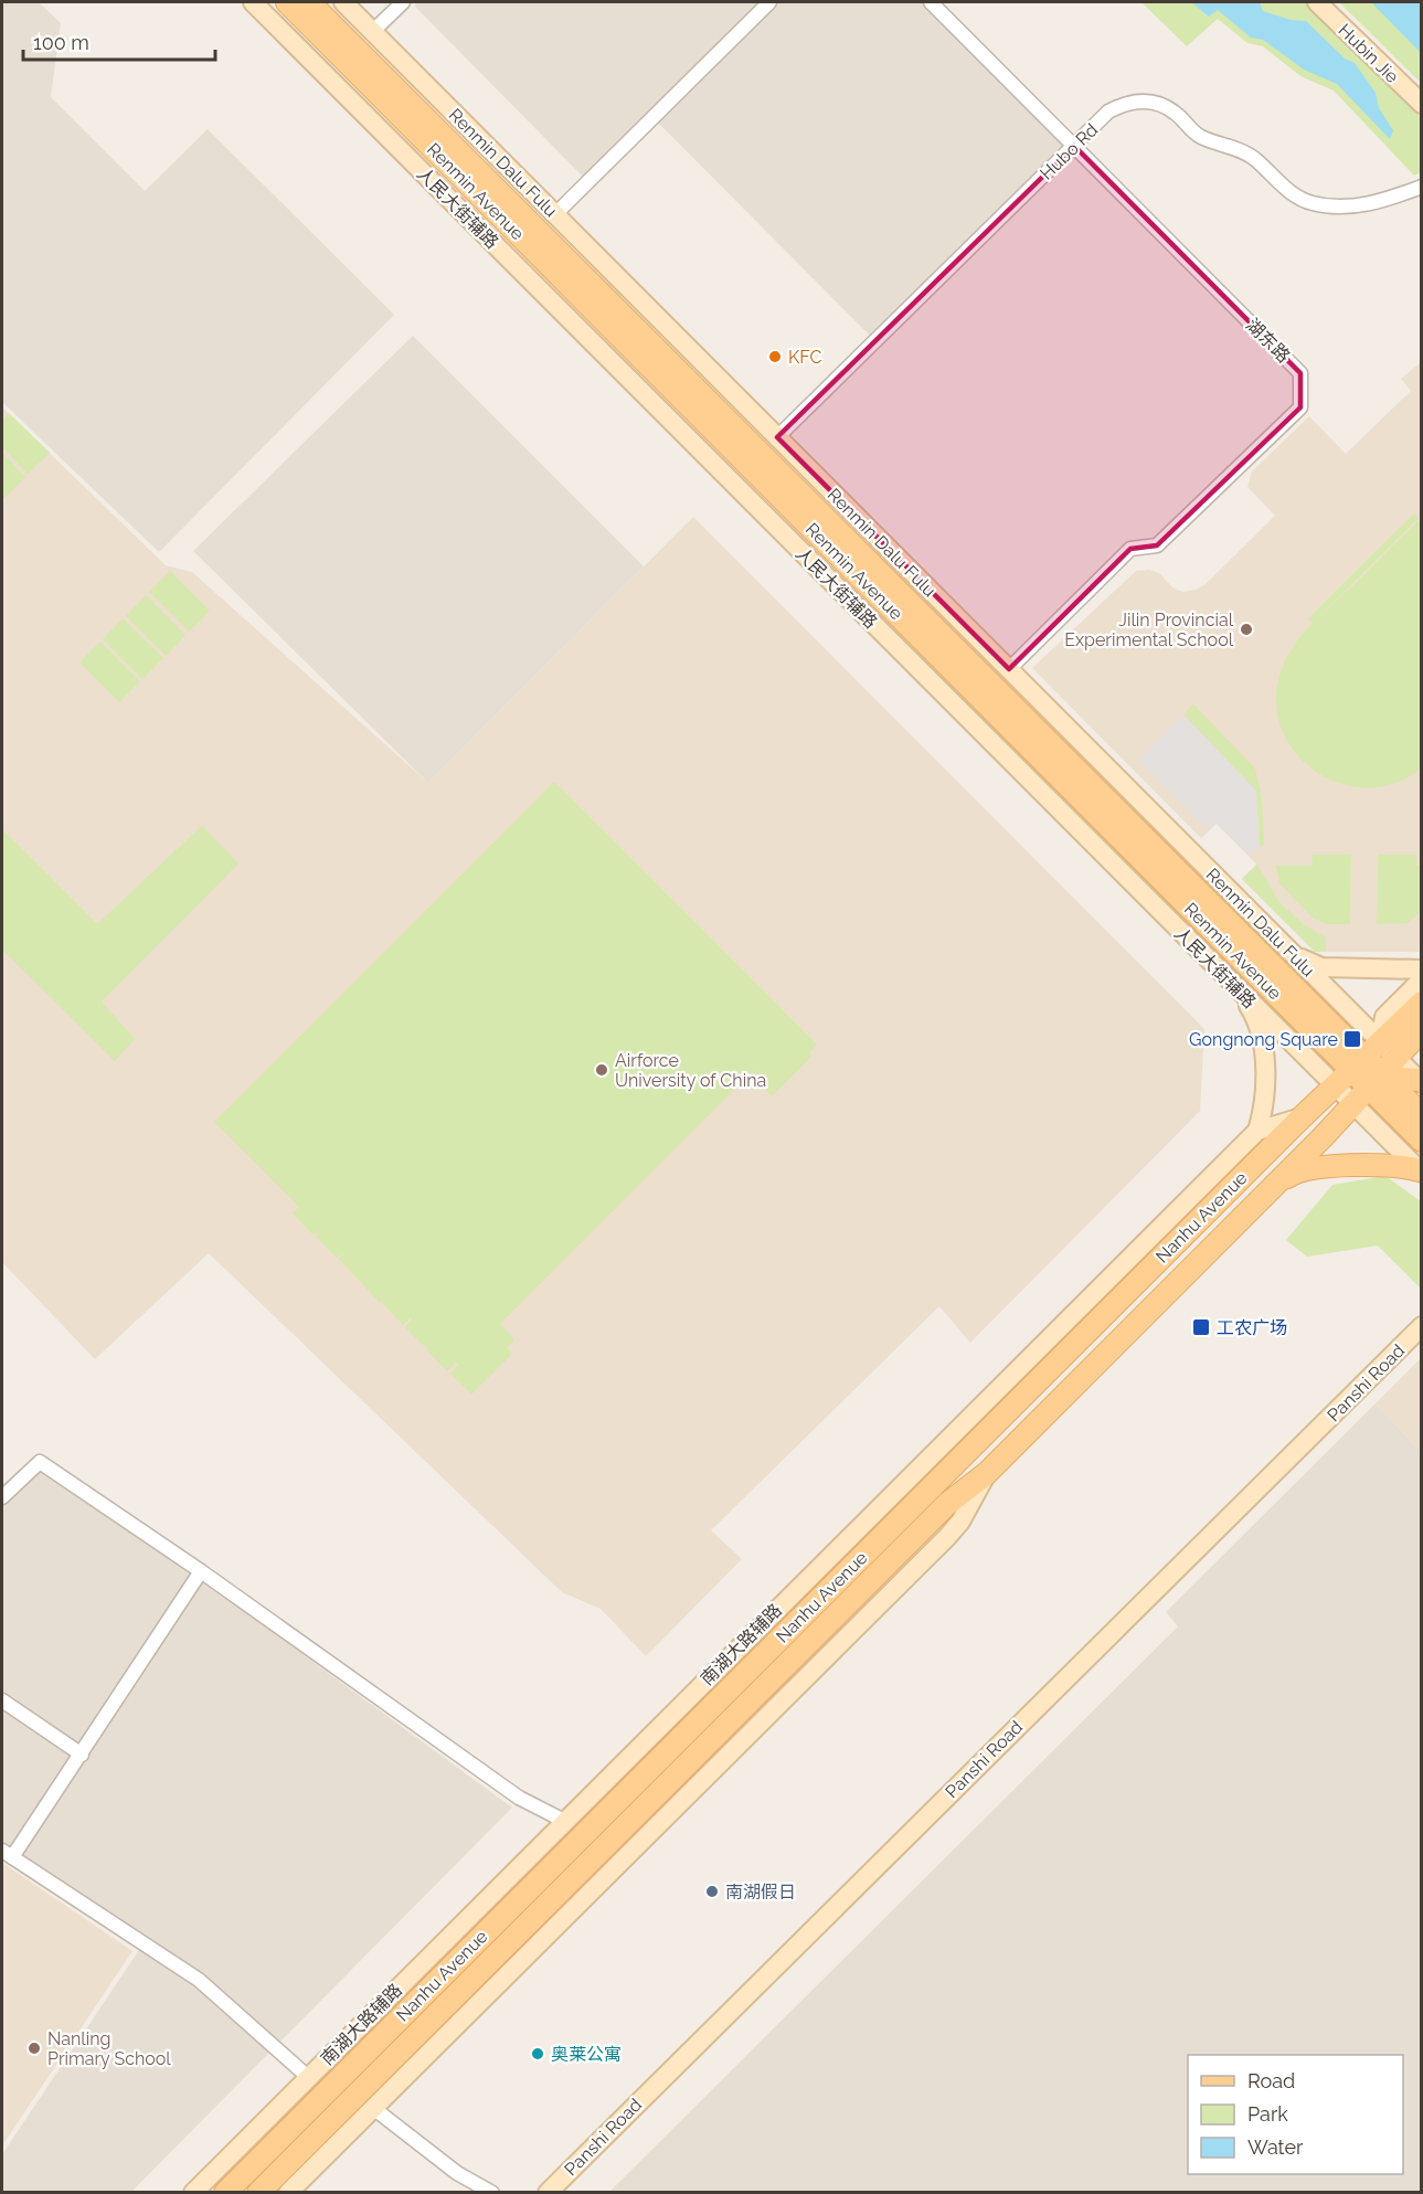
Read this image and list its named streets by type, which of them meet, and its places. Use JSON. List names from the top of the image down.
{
  "streets": {
    "main road": ["Renmin Avenue", "Nanhu Avenue"],
    "street": [
      "Hubin Jie",
      "Hubo Rd",
      "Renmin Dalu Fulu",
      "人民大街辅路",
      "湖东路",
      "Panshi Road",
      "南湖大路辅路"
    ]
  },
  "crossings": [
    ["Hubo Rd", "Renmin Dalu Fulu"],
    ["Hubo Rd", "湖东路"],
    ["Renmin Dalu Fulu", "湖东路"],
    ["Renmin Dalu Fulu", "Nanhu Avenue"],
    ["Renmin Avenue", "Nanhu Avenue"],
    ["人民大街辅路", "Nanhu Avenue"],
    ["Nanhu Avenue", "南湖大路辅路"]
  ],
  "places": {
    "other": [
      "KFC",
      "Jilin Provincial Experimental School",
      "Airforce University of China",
      "南湖假日",
      "Nanling Primary School",
      "奥莱公寓"
    ],
    "transit": ["Gongnong Square", "工农广场"]
  },
  "legend": ["Road", "Park", "Water"],
  "scale_bar": "100 m"
}
